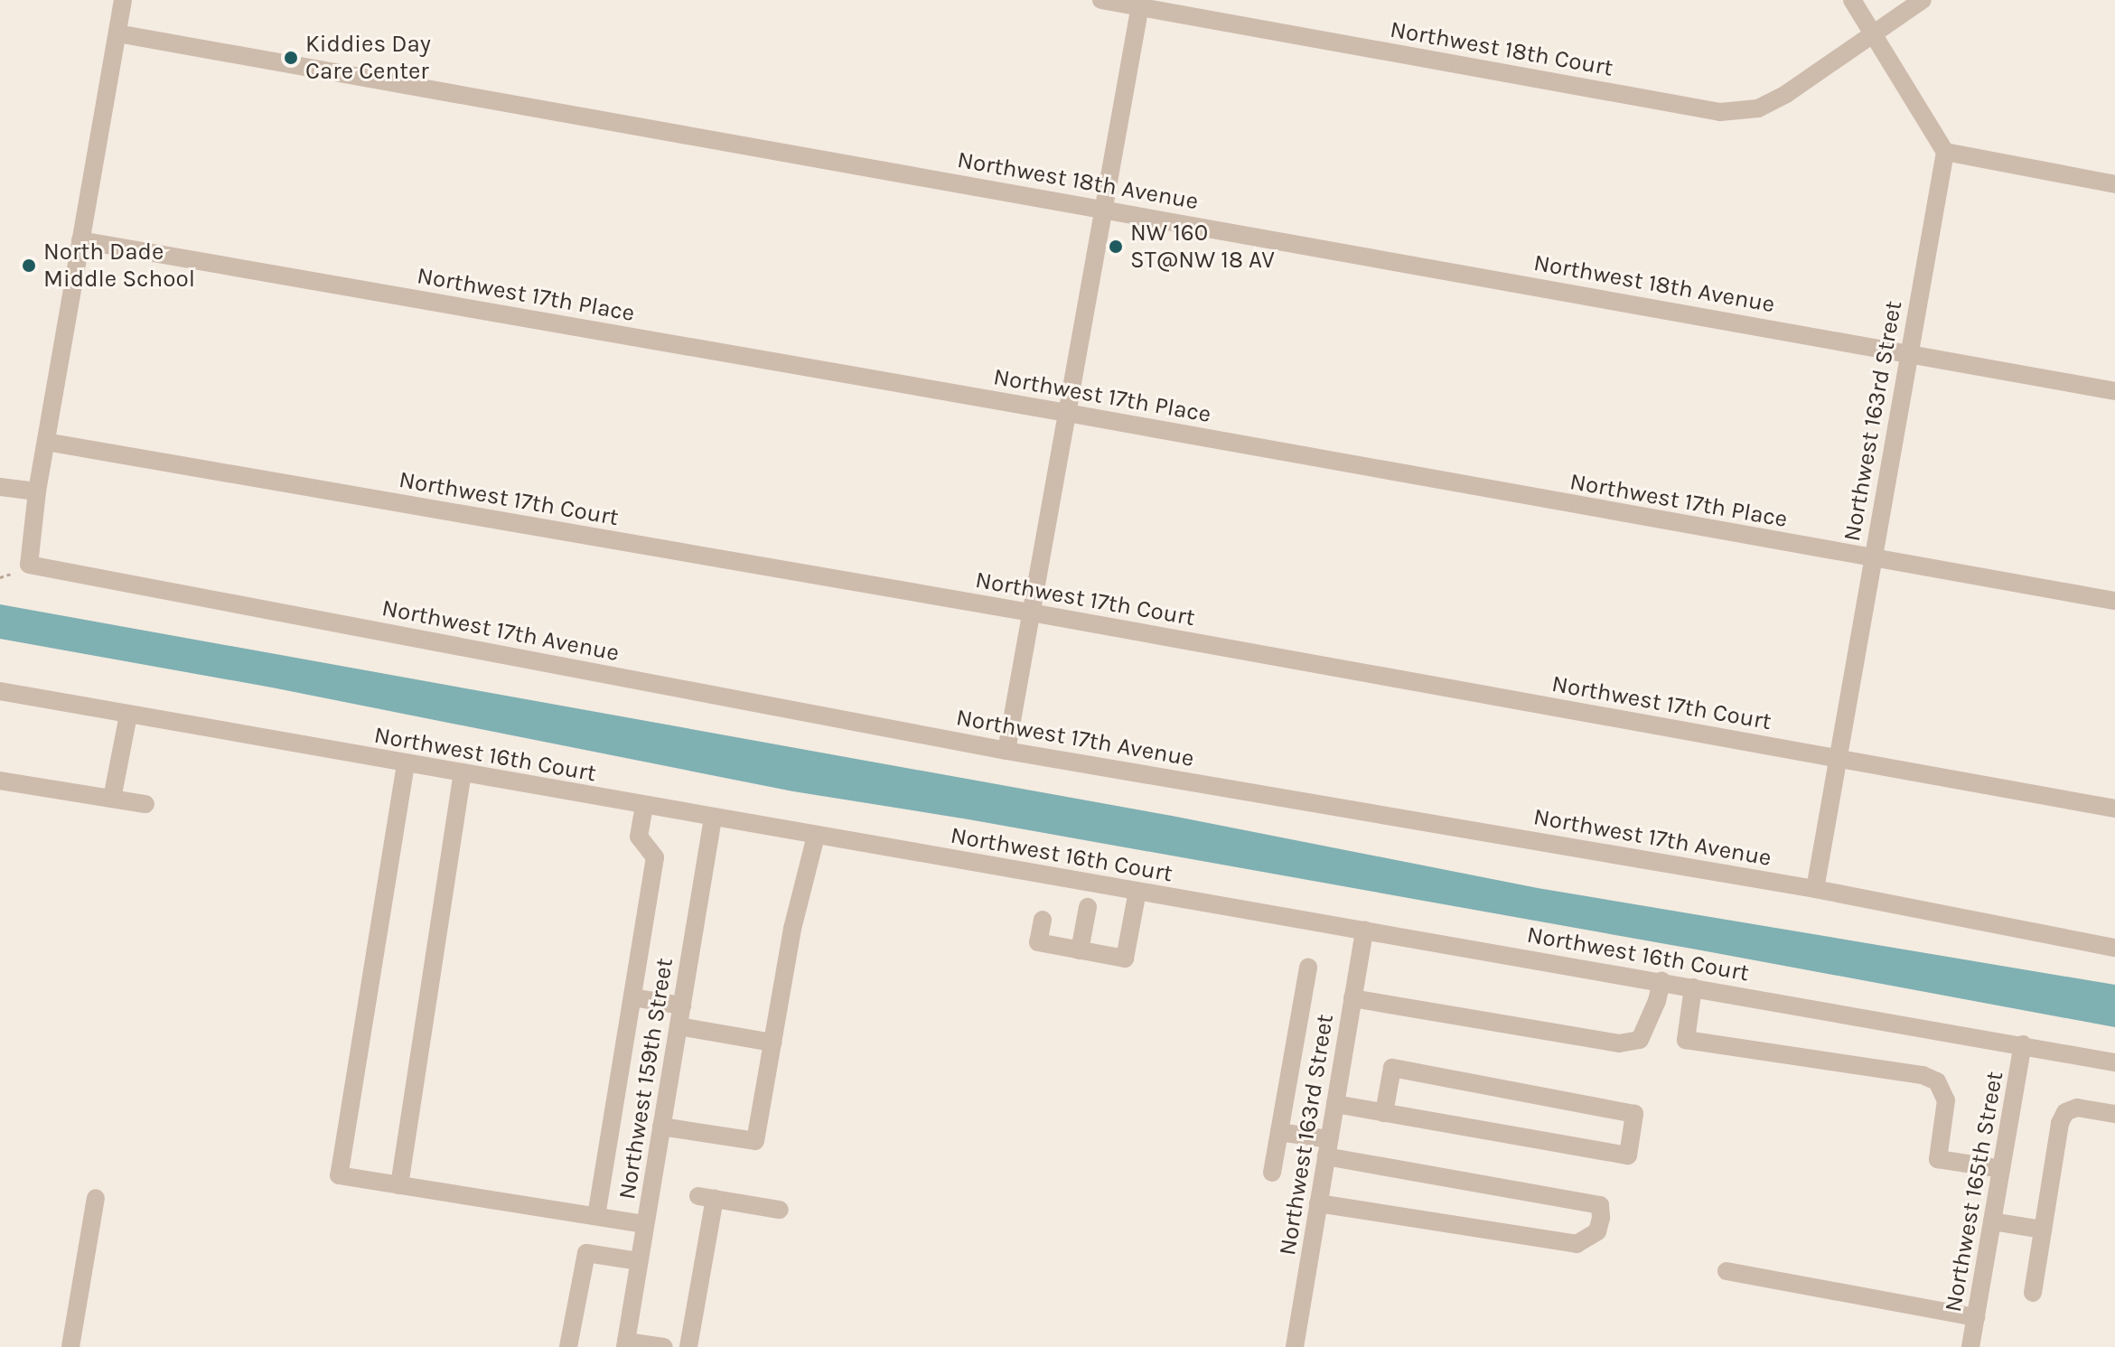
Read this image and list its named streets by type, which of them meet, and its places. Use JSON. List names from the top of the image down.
{
  "streets": {
    "street": [
      "Northwest 18th Court",
      "Northwest 18th Avenue",
      "Northwest 17th Place",
      "Northwest 163rd Street",
      "Northwest 17th Court",
      "Northwest 17th Avenue",
      "Northwest 16th Court",
      "Northwest 159th Street",
      "Northwest 165th Street"
    ]
  },
  "crossings": [
    ["Northwest 18th Avenue", "Northwest 163rd Street"],
    ["Northwest 17th Place", "Northwest 163rd Street"],
    ["Northwest 163rd Street", "Northwest 17th Court"],
    ["Northwest 163rd Street", "Northwest 17th Avenue"],
    ["Northwest 163rd Street", "Northwest 16th Court"],
    ["Northwest 16th Court", "Northwest 159th Street"],
    ["Northwest 16th Court", "Northwest 165th Street"]
  ],
  "places": ["Kiddies Day Care Center", "NW 160 ST@NW 18 AV", "North Dade Middle School"]
}
